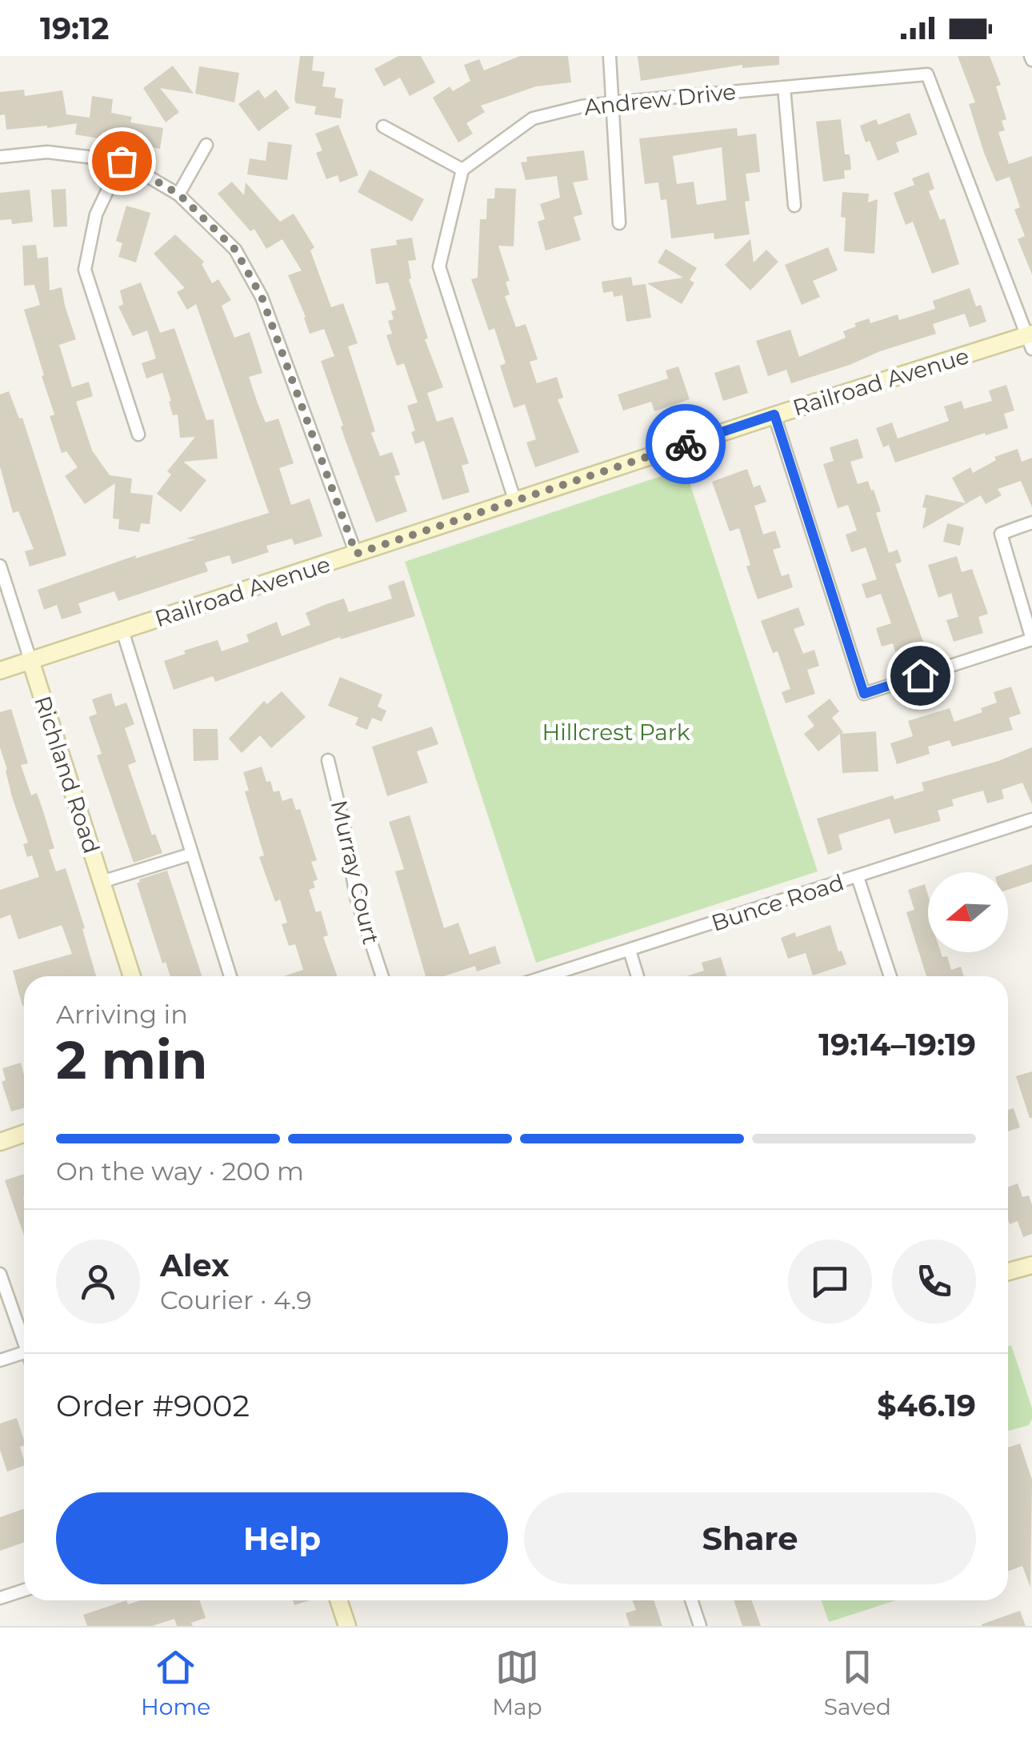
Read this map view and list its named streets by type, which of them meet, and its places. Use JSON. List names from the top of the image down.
{
  "streets": {
    "street": [
      "Andrew Drive",
      "Railroad Avenue",
      "Richland Road",
      "Murray Court",
      "Bunce Road"
    ]
  },
  "crossings": [
    ["Andrew Drive", "Railroad Avenue"],
    ["Railroad Avenue", "Richland Road"]
  ],
  "parks": ["Hillcrest Park"],
  "north": "left",
  "page": {
    "status": "19:12",
    "heading": ["2 min", "Arriving in", "19:14–19:19"],
    "panel": [
      "Alex",
      "Courier · 4.9",
      "Order #9002",
      "$46.19"
    ],
    "bar": "On the way · 200 m",
    "buttons": ["Help", "Share"],
    "tabs": ["Home", "Map", "Saved"]
  }
}
